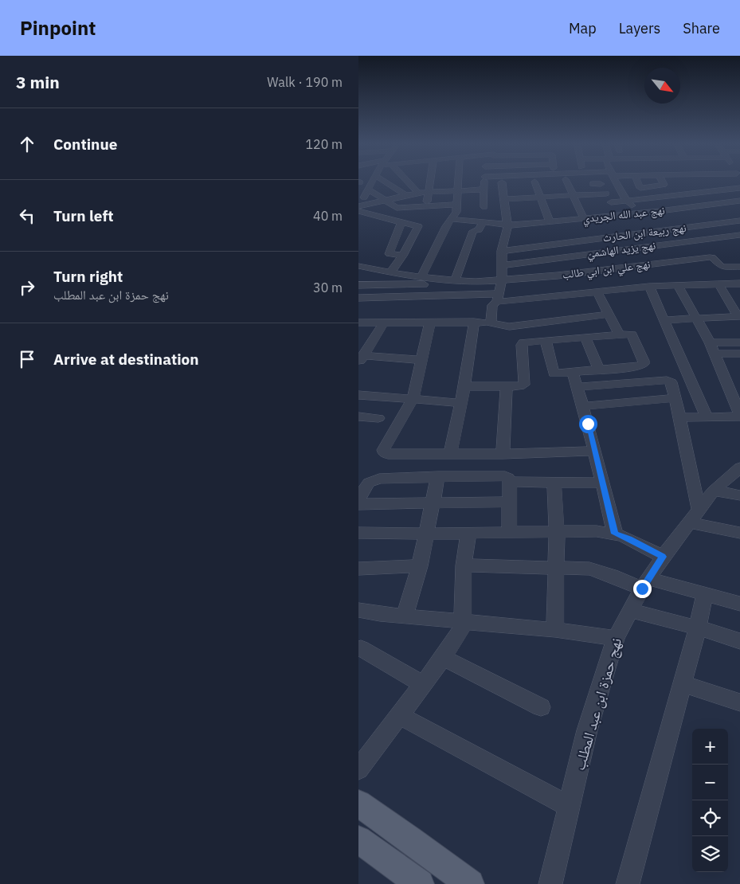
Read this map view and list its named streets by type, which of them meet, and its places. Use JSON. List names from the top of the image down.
{
  "streets": {
    "street": [
      "نهج عبد الله الجريدي",
      "نهج ربيعة ابن الحارث",
      "نهج يزيد الهاشميّ",
      "نهج علي ابن ابي طالب",
      "نهج حمزة ابن عبد المطلب"
    ]
  },
  "crossings": [
    ["نهج عبد الله الجريدي", "نهج ربيعة ابن الحارث"]
  ],
  "north": "bottom right",
  "page": {
    "header": "Pinpoint",
    "nav": ["Map", "Layers", "Share"],
    "heading": ["3 min", "Walk · 190 m"],
    "list": [
      ["Continue", "120 m"],
      ["Turn left", "40 m"],
      ["Turn right", "نهج حمزة ابن عبد المطلب", "30 m"],
      "Arrive at destination"
    ],
    "map_buttons": ["+", "−"]
  }
}
